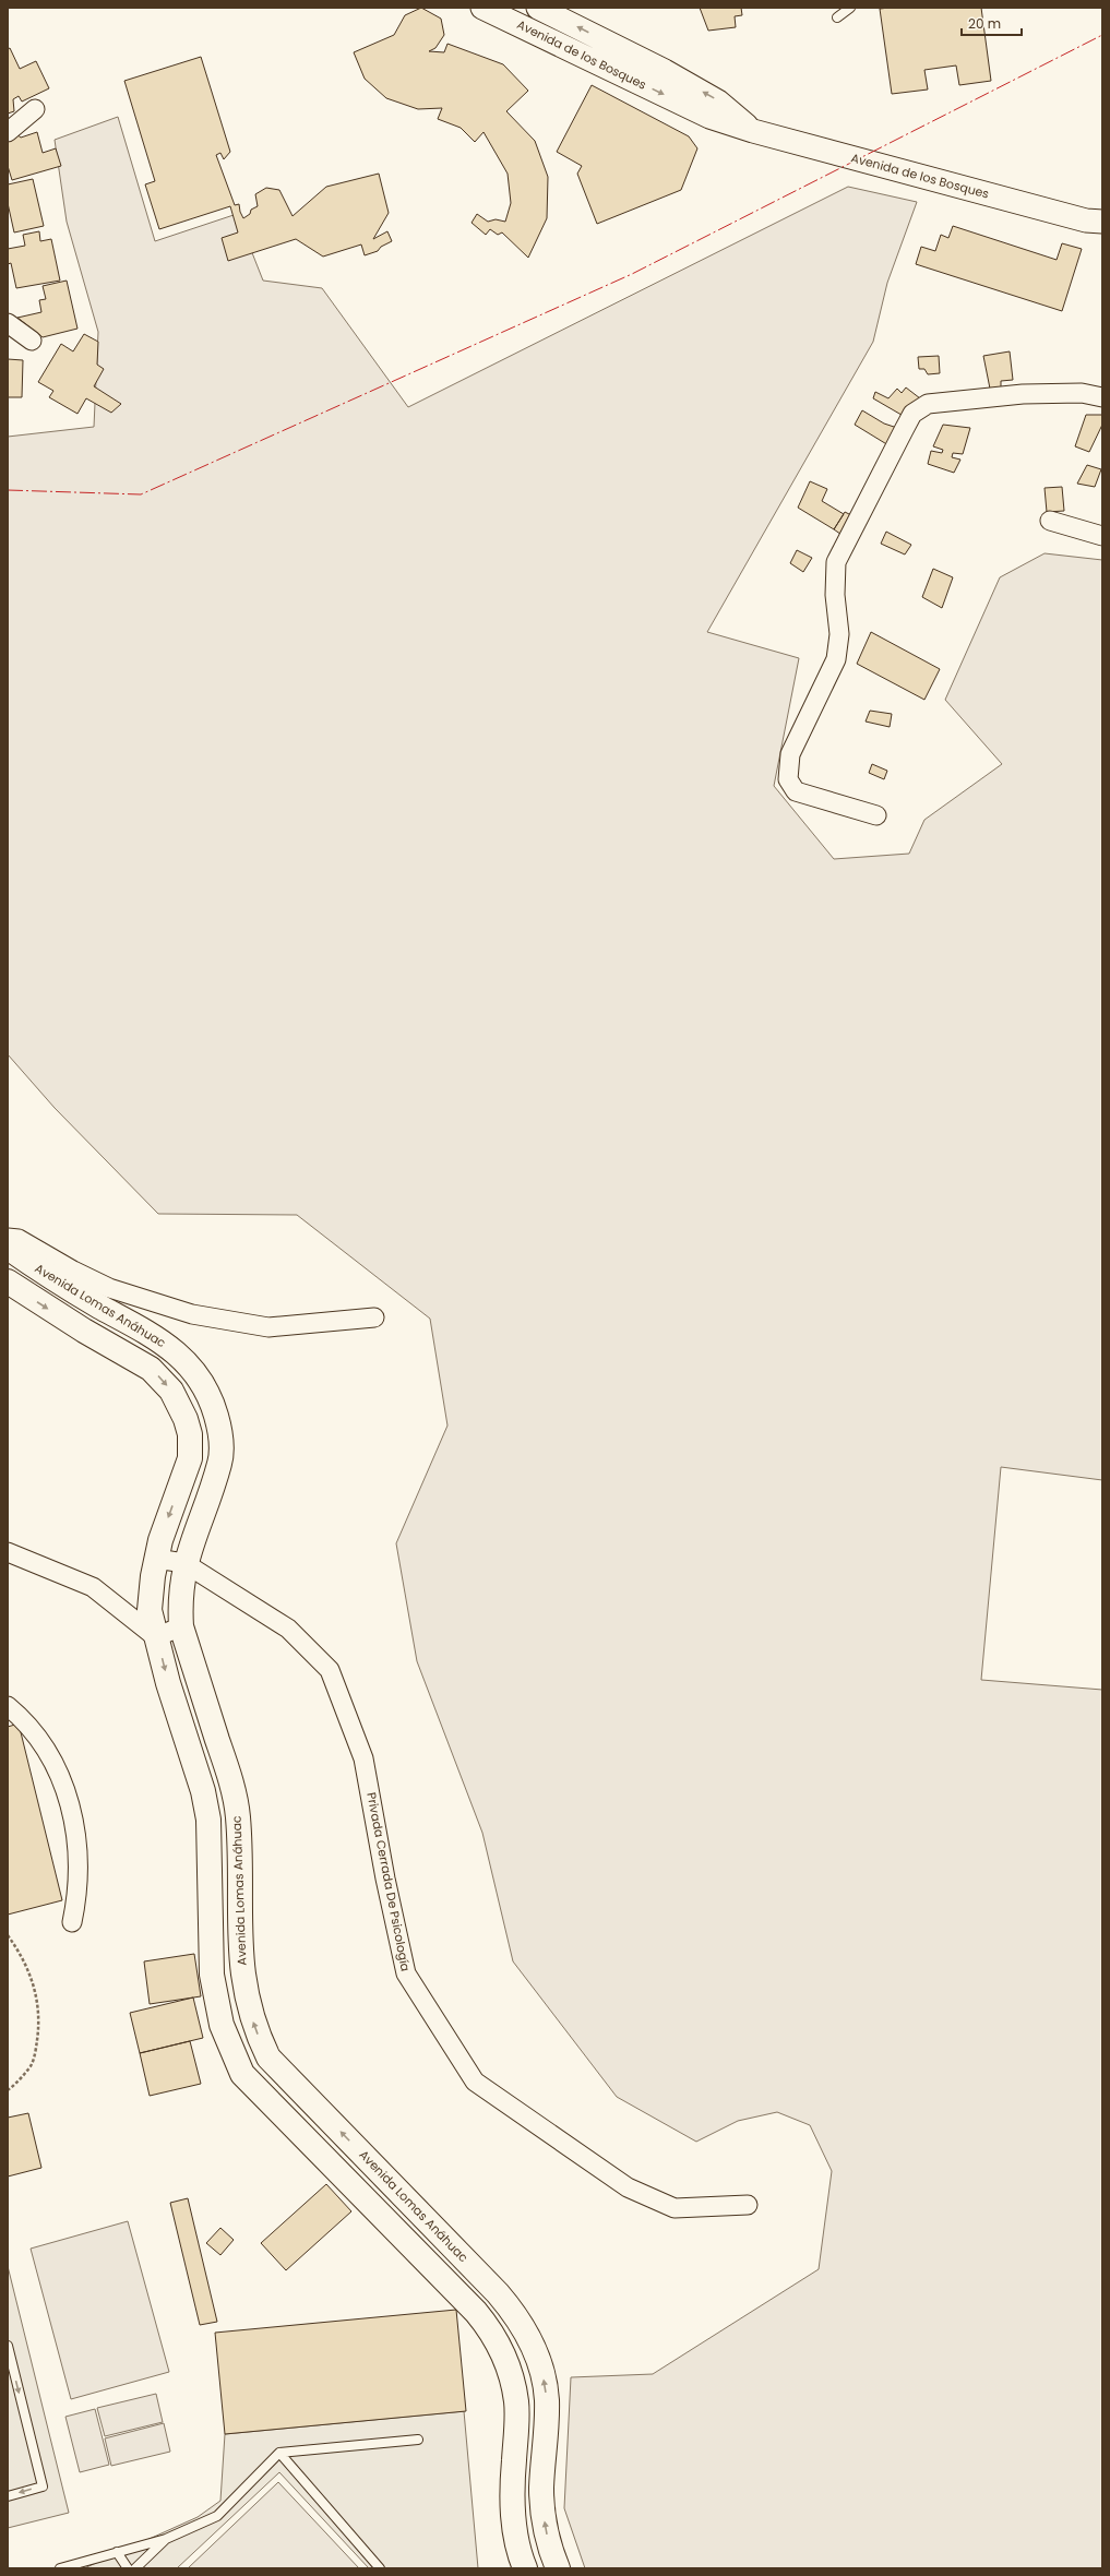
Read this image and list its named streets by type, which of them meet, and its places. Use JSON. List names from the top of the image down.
{
  "streets": {
    "main road": ["Avenida Lomas Anáhuac"],
    "street": ["Avenida de los Bosques", "Privada Cerrada De Psicología"]
  },
  "crossings": [
    ["Avenida Lomas Anáhuac", "Privada Cerrada De Psicología"]
  ],
  "scale_bar": "20 m"
}
